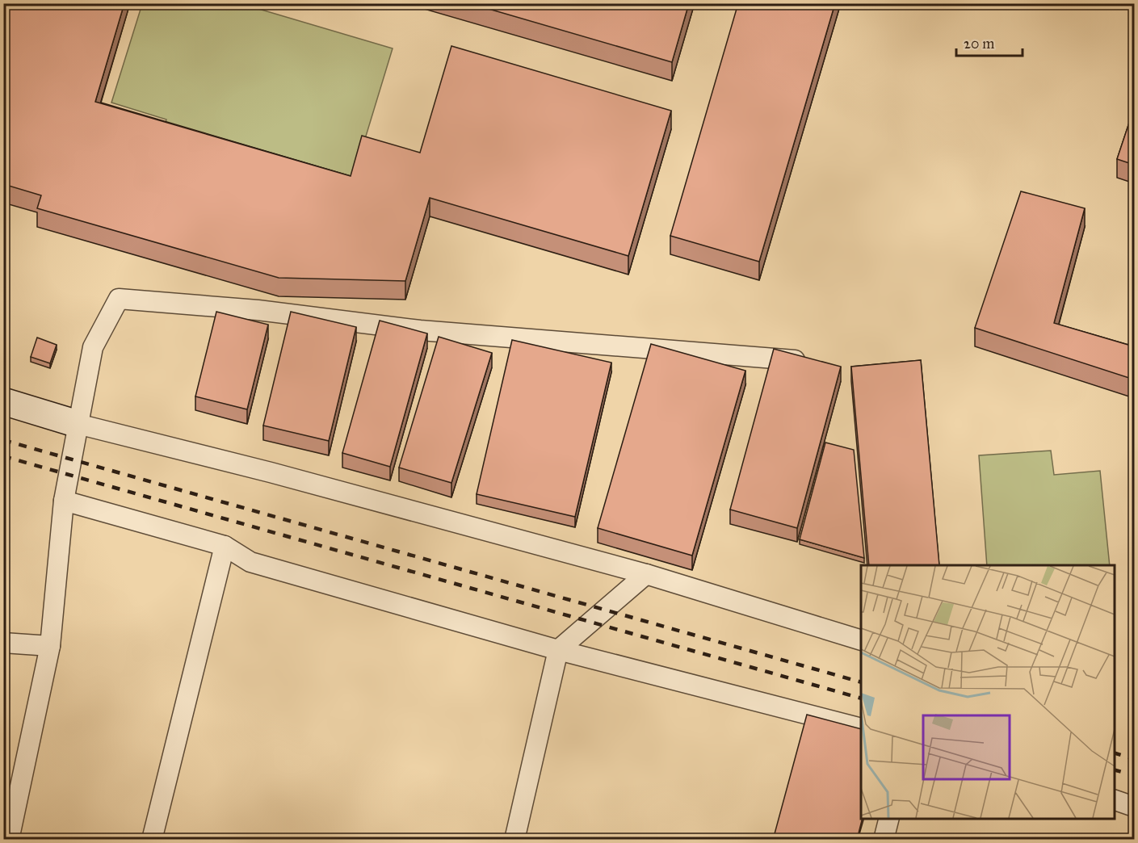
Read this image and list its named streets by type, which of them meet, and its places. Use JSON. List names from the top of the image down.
{
  "scale_bar": "20 m"
}
